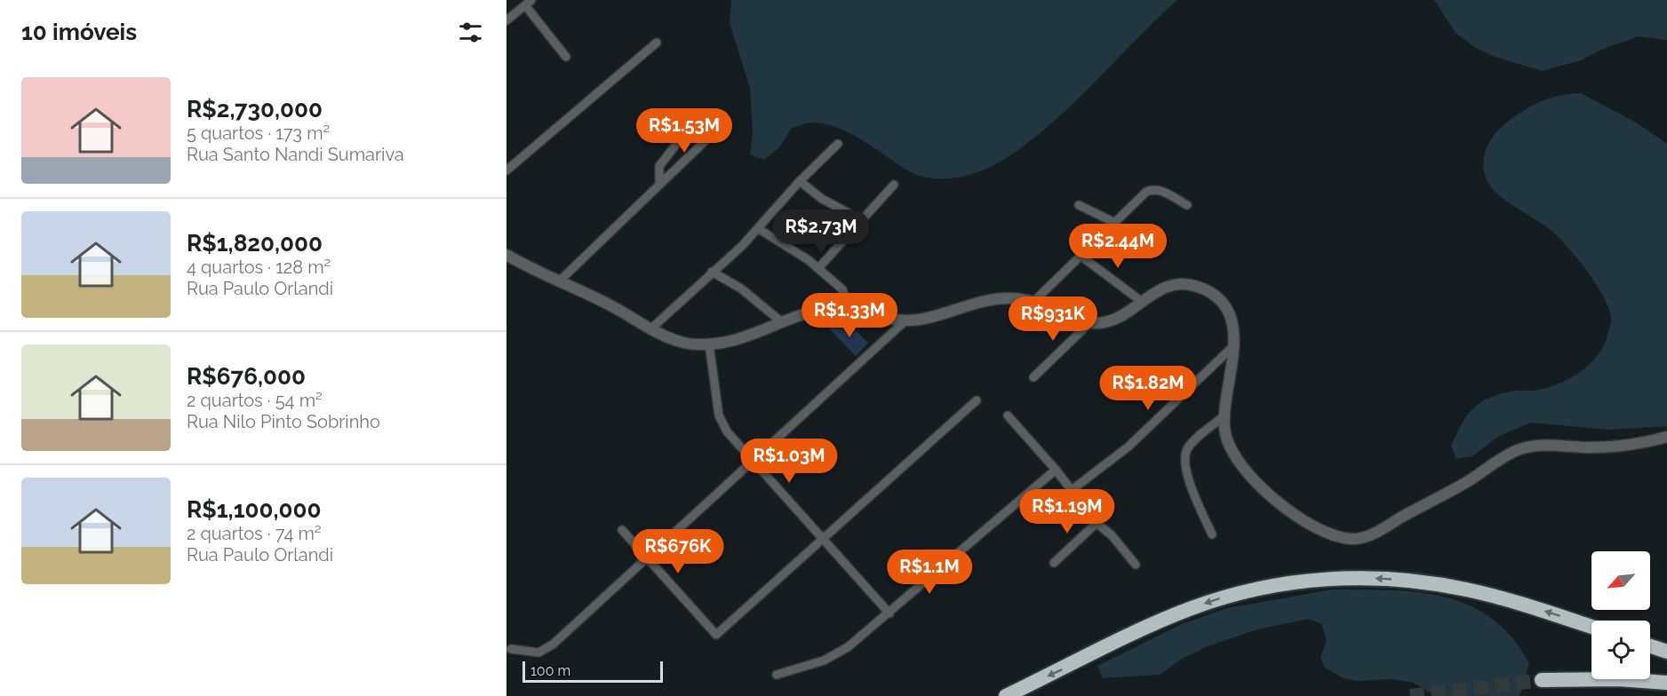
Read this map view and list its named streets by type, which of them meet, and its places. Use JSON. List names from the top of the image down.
{
  "scale_bar": "100 m",
  "north": "bottom left",
  "page": {
    "heading": "10 imóveis",
    "list": [
      {
        "name": "R$2,730,000",
        "note": "5 quartos · 173 m² · Rua Santo Nandi Sumariva"
      },
      {
        "name": "R$1,820,000",
        "note": "4 quartos · 128 m² · Rua Paulo Orlandi"
      },
      {
        "name": "R$676,000",
        "note": "2 quartos · 54 m² · Rua Nilo Pinto Sobrinho"
      },
      {
        "name": "R$1,100,000",
        "note": "2 quartos · 74 m² · Rua Paulo Orlandi"
      }
    ],
    "price": [
      "R$1.53M",
      "R$2.73M",
      "R$2.44M",
      "R$1.33M",
      "R$931K",
      "R$1.82M",
      "R$1.03M",
      "R$1.19M",
      "R$676K",
      "R$1.1M"
    ],
    "scale": "100 m"
  }
}
